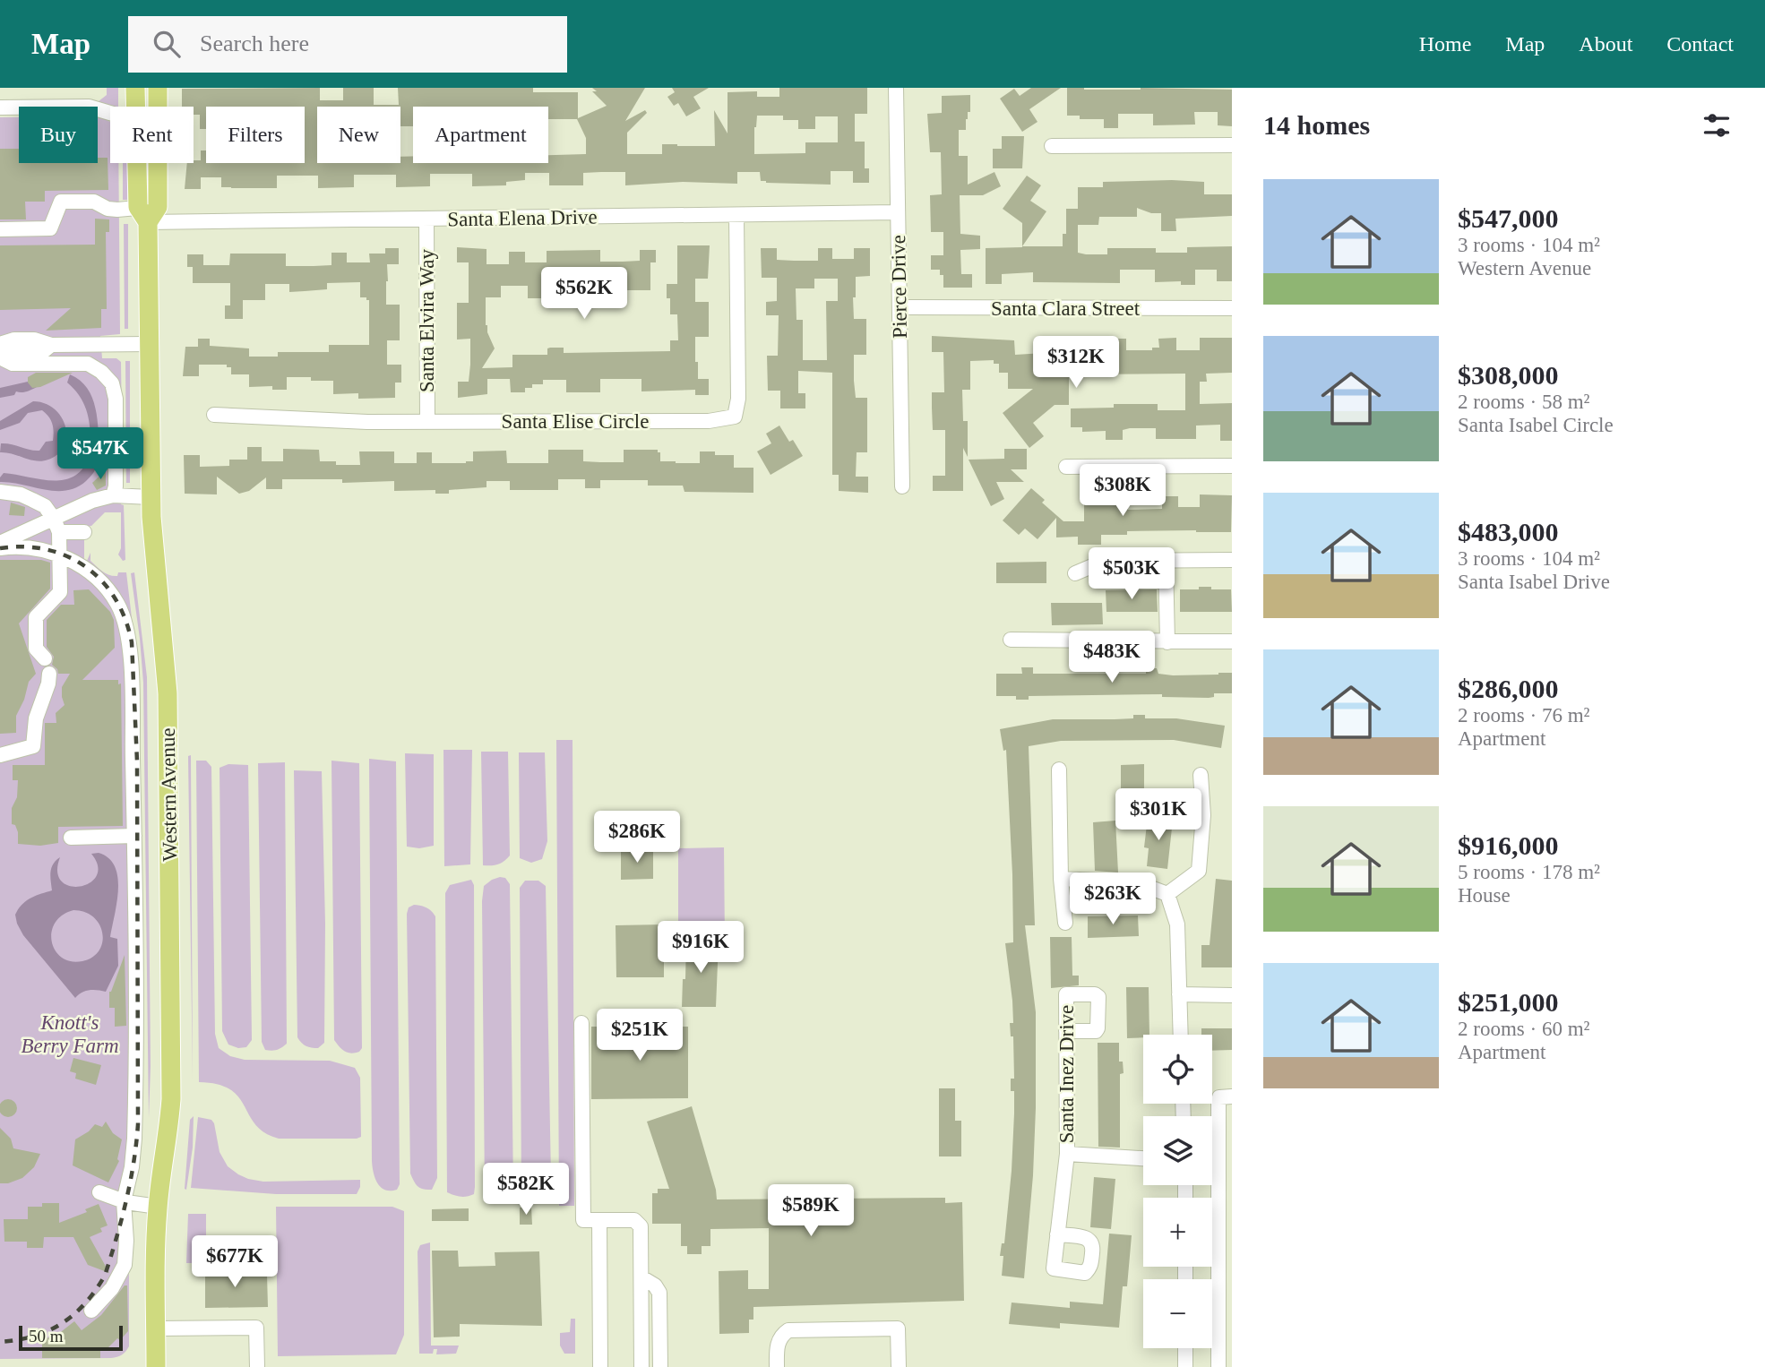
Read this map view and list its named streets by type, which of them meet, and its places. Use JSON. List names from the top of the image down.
{
  "streets": {
    "main road": ["Western Avenue"],
    "street": [
      "Santa Elena Drive",
      "Pierce Drive",
      "Santa Clara Street",
      "Santa Elvira Way",
      "Santa Elise Circle",
      "Santa Inez Drive"
    ]
  },
  "crossings": [
    ["Santa Elena Drive", "Pierce Drive"],
    ["Santa Elena Drive", "Santa Elvira Way"],
    ["Santa Elena Drive", "Santa Elise Circle"],
    ["Santa Elena Drive", "Western Avenue"],
    ["Pierce Drive", "Santa Clara Street"],
    ["Santa Elvira Way", "Santa Elise Circle"]
  ],
  "parks": ["Knott's Berry Farm"],
  "scale_bar": "50 m",
  "page": {
    "header": "Map",
    "search": "Search here",
    "nav": [
      "Home",
      "Map",
      "About",
      "Contact"
    ],
    "heading": "14 homes",
    "chip": [
      "Buy",
      "Rent",
      "Filters",
      "New",
      "Apartment"
    ],
    "list": [
      {
        "name": "$547,000",
        "note": "3 rooms · 104 m² · Western Avenue"
      },
      {
        "name": "$308,000",
        "note": "2 rooms · 58 m² · Santa Isabel Circle"
      },
      {
        "name": "$483,000",
        "note": "3 rooms · 104 m² · Santa Isabel Drive"
      },
      {
        "name": "$286,000",
        "note": "2 rooms · 76 m² · Apartment"
      },
      {
        "name": "$916,000",
        "note": "5 rooms · 178 m² · House"
      },
      {
        "name": "$251,000",
        "note": "2 rooms · 60 m² · Apartment"
      }
    ],
    "price": [
      "$562K",
      "$312K",
      "$547K",
      "$308K",
      "$503K",
      "$483K",
      "$301K",
      "$286K",
      "$263K",
      "$916K",
      "$251K",
      "$582K",
      "$589K",
      "$677K"
    ],
    "map_buttons": ["+", "−"],
    "scale": "50 m"
  }
}
